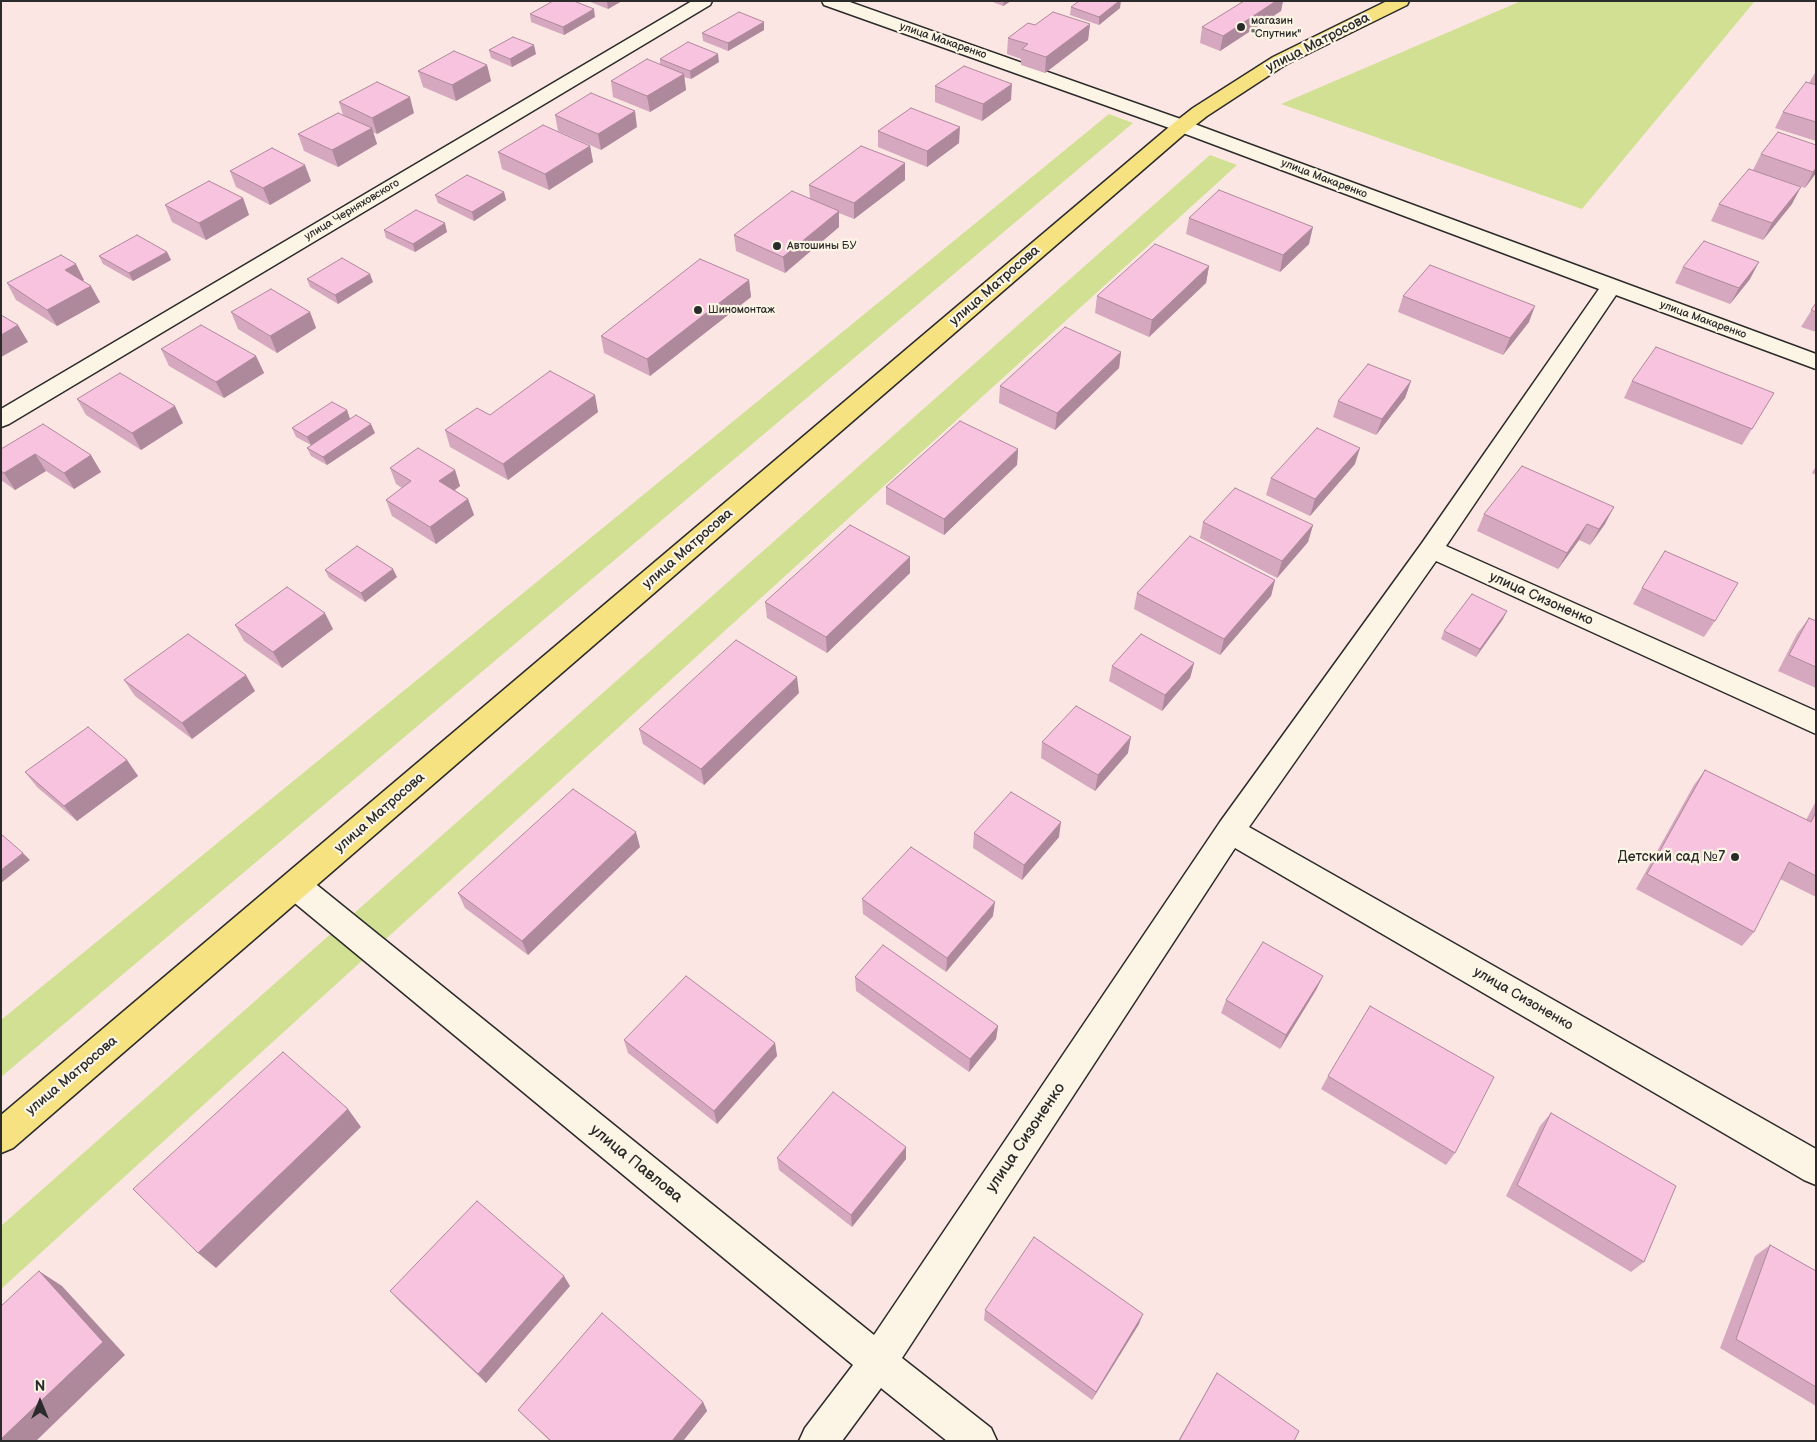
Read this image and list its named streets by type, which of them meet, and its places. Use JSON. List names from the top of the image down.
{
  "streets": {
    "main road": ["улица Матросова"],
    "street": [
      "улица Макаренко",
      "улица Черняховского",
      "улица Сизоненко",
      "улица Павлова"
    ]
  },
  "crossings": [
    ["улица Макаренко", "улица Матросова"],
    ["улица Макаренко", "улица Сизоненко"],
    ["улица Матросова", "улица Павлова"],
    ["улица Сизоненко", "улица Павлова"]
  ],
  "places": [
    "магазин \"Спутник\"",
    "Автошины БУ",
    "Шиномонтаж",
    "Детский сад №7"
  ],
  "north": "top"
}
